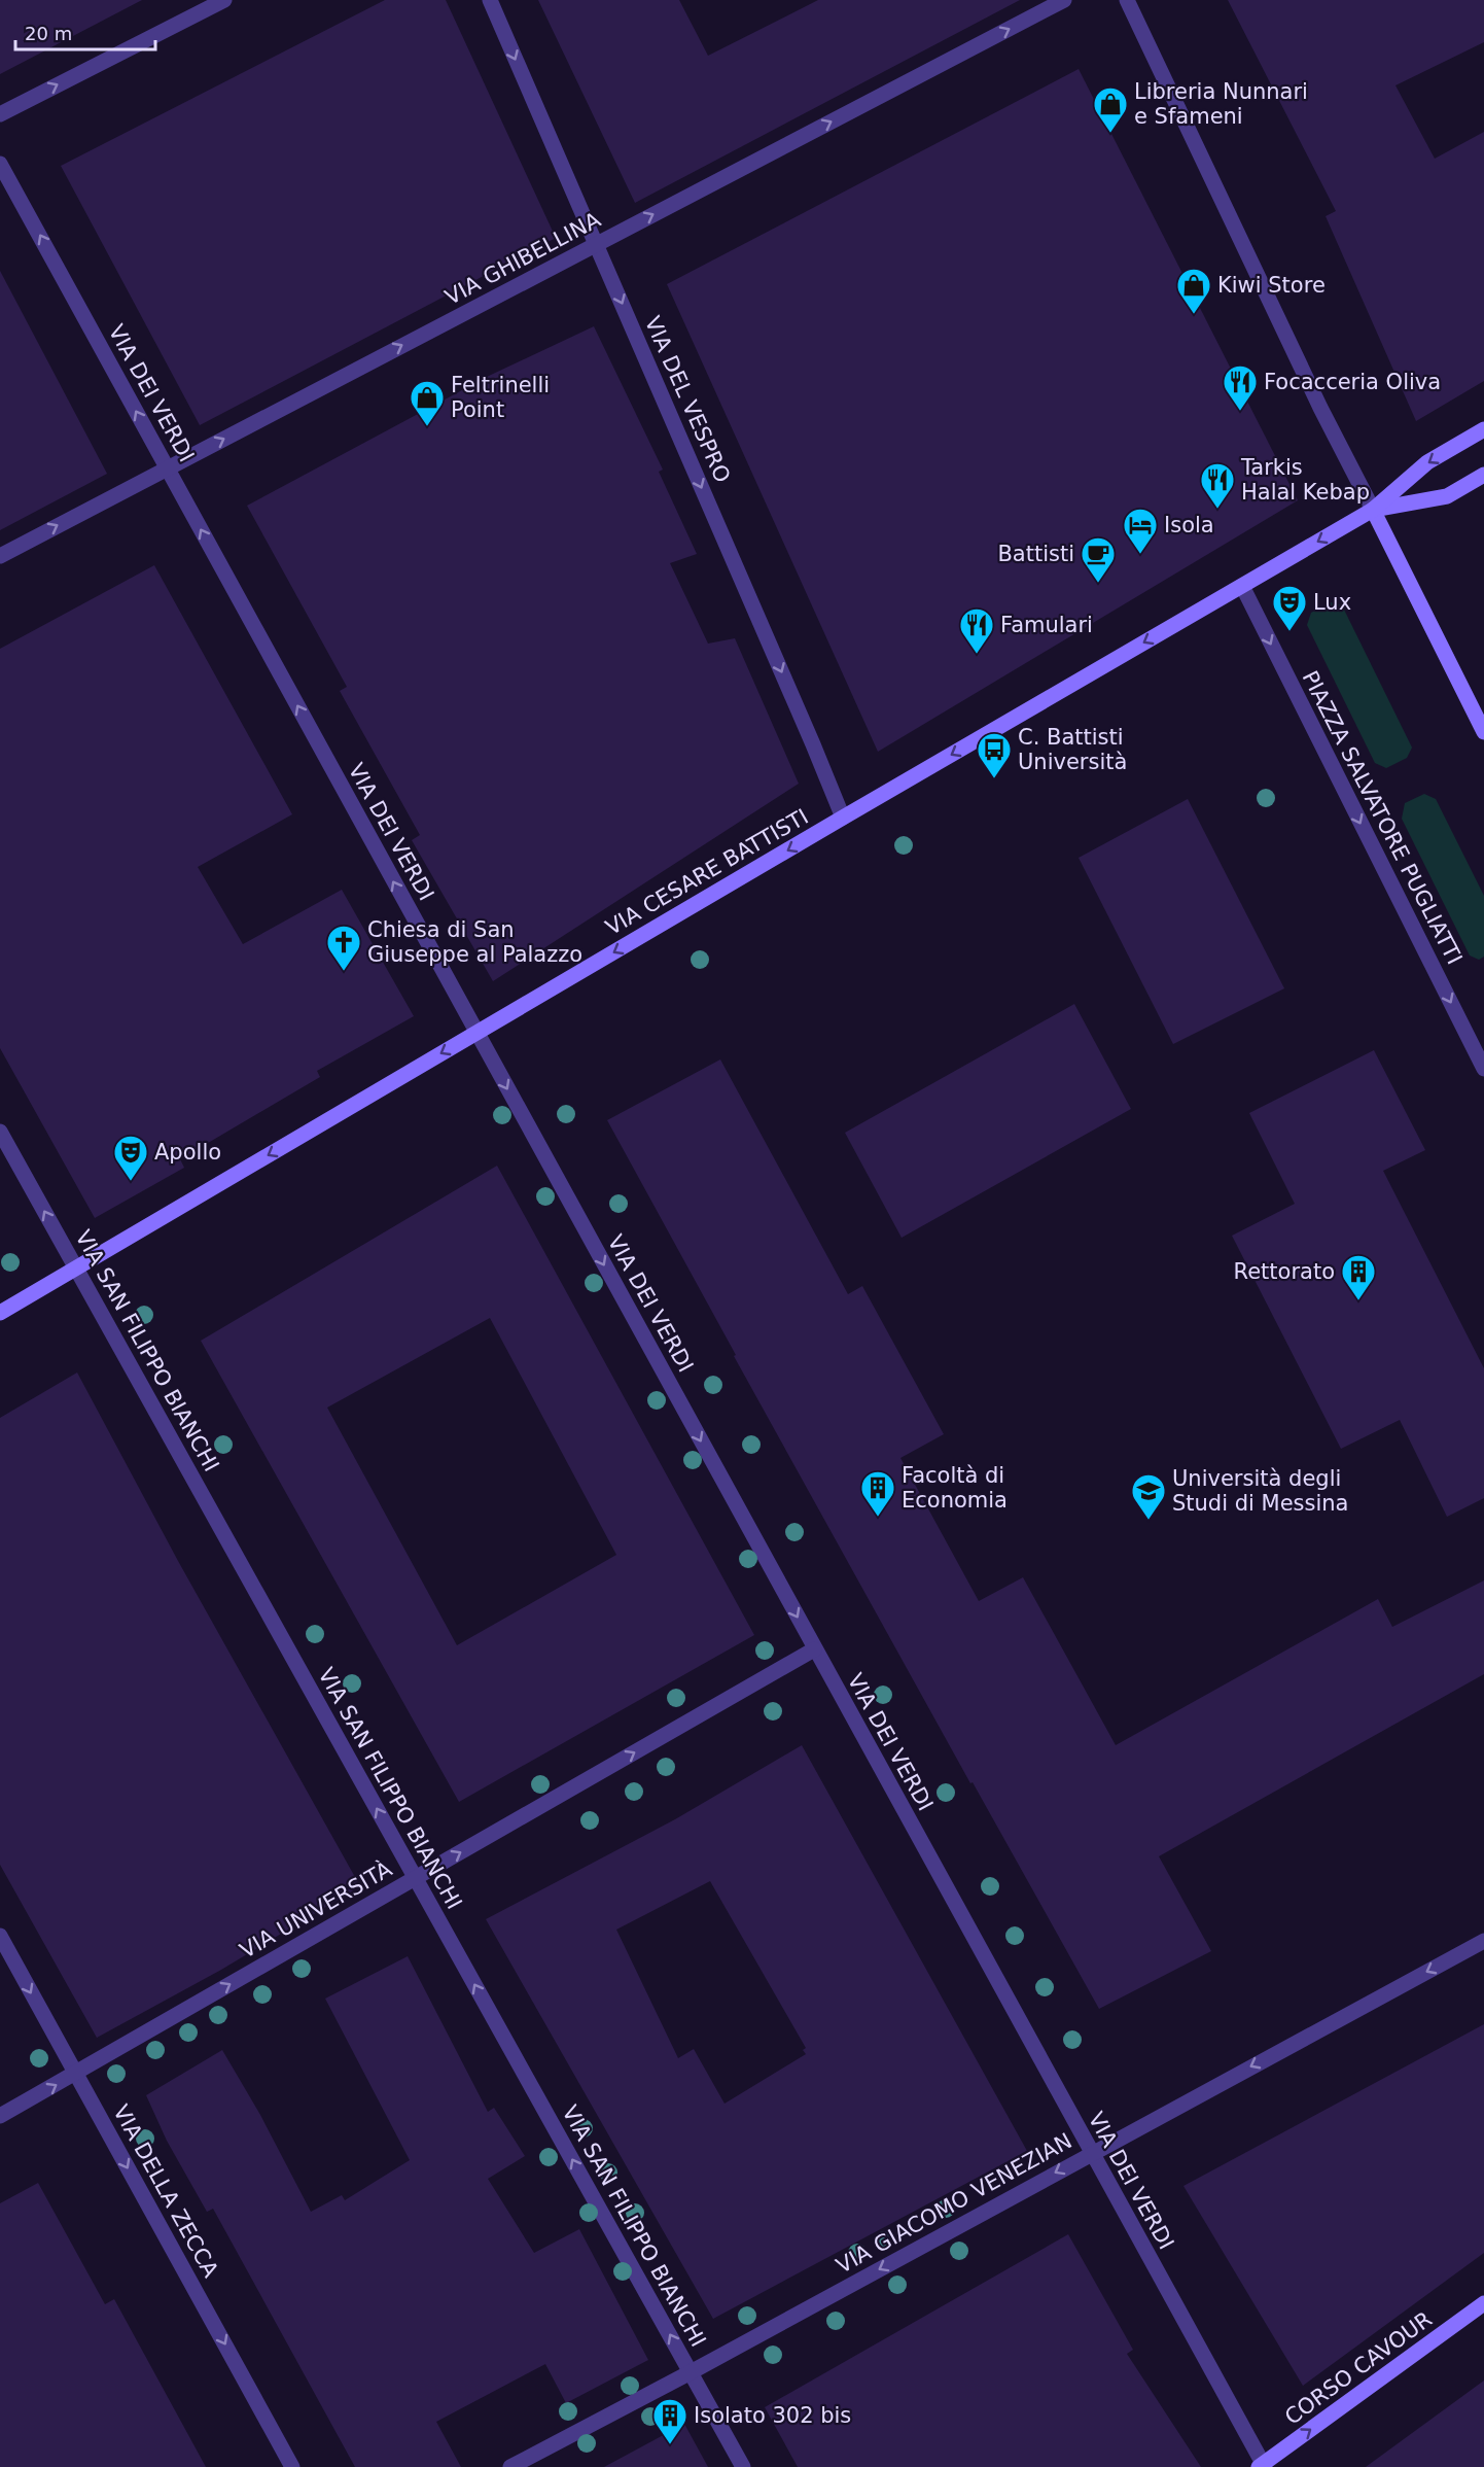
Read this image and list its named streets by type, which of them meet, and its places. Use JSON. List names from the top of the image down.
{
  "streets": {
    "main road": ["VIA CESARE BATTISTI", "CORSO CAVOUR"],
    "street": [
      "VIA GHIBELLINA",
      "VIA DEI VERDI",
      "VIA DEL VESPRO",
      "PIAZZA SALVATORE PUGLIATTI",
      "VIA SAN FILIPPO BIANCHI",
      "VIA UNIVERSITÀ",
      "VIA DELLA ZECCA",
      "VIA GIACOMO VENEZIAN"
    ]
  },
  "crossings": [
    ["VIA GHIBELLINA", "VIA DEI VERDI"],
    ["VIA GHIBELLINA", "VIA DEL VESPRO"],
    ["VIA DEI VERDI", "VIA CESARE BATTISTI"],
    ["VIA DEI VERDI", "VIA UNIVERSITÀ"],
    ["VIA DEI VERDI", "VIA GIACOMO VENEZIAN"],
    ["VIA DEI VERDI", "CORSO CAVOUR"],
    ["VIA DEL VESPRO", "VIA CESARE BATTISTI"],
    ["PIAZZA SALVATORE PUGLIATTI", "VIA CESARE BATTISTI"],
    ["VIA CESARE BATTISTI", "VIA SAN FILIPPO BIANCHI"],
    ["VIA SAN FILIPPO BIANCHI", "VIA UNIVERSITÀ"],
    ["VIA SAN FILIPPO BIANCHI", "VIA GIACOMO VENEZIAN"],
    ["VIA UNIVERSITÀ", "VIA DELLA ZECCA"]
  ],
  "one_way": [
    "VIA GHIBELLINA",
    "VIA DEL VESPRO",
    "PIAZZA SALVATORE PUGLIATTI",
    "VIA CESARE BATTISTI",
    "VIA SAN FILIPPO BIANCHI",
    "VIA UNIVERSITÀ",
    "VIA DELLA ZECCA",
    "VIA GIACOMO VENEZIAN",
    "CORSO CAVOUR"
  ],
  "places": {
    "shop": ["Libreria Nunnari e Sfameni", "Kiwi Store", "Feltrinelli Point"],
    "restaurant": ["Focacceria Oliva", "Tarkis Halal Kebap", "Famulari"],
    "hotel": ["Isola"],
    "cafe": ["Battisti"],
    "theatre": ["Lux", "Apollo"],
    "bus stop": ["C. Battisti Università"],
    "church": ["Chiesa di San Giuseppe al Palazzo"],
    "building": ["Rettorato", "Facoltà di Economia", "Isolato 302 bis"],
    "school or university": ["Università degli Studi di Messina"]
  },
  "scale_bar": "20 m"
}
